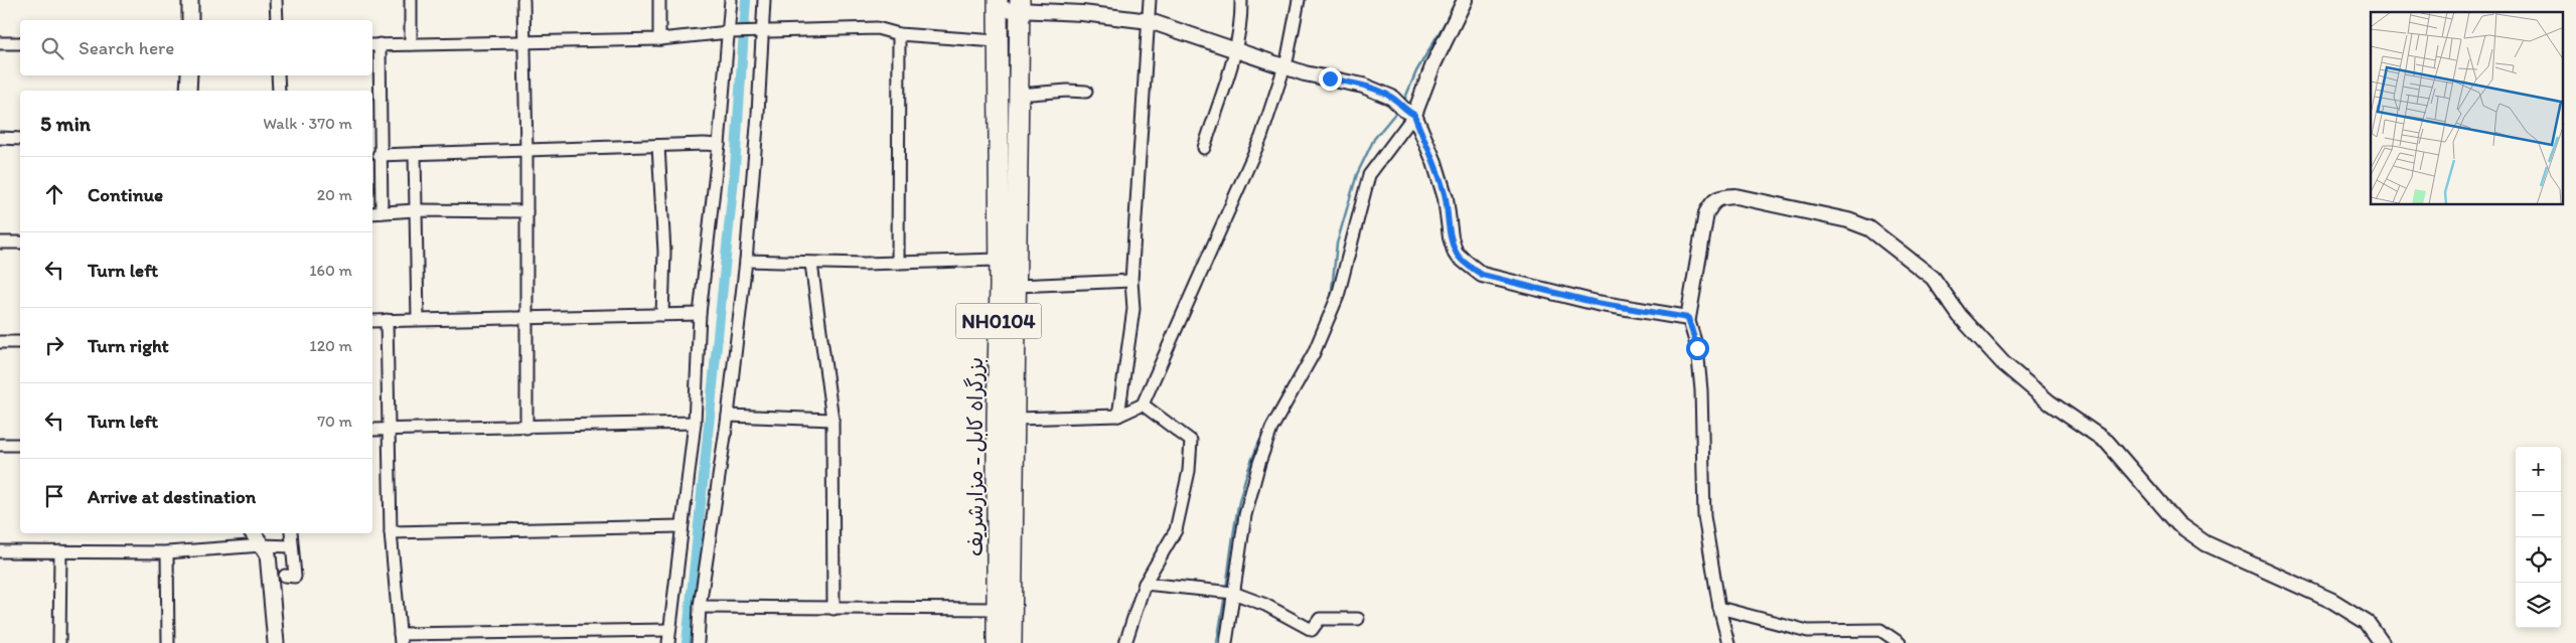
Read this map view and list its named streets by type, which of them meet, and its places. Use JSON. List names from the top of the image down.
{
  "streets": {
    "highway": ["NH0104", "بزرگراه کابل - مزارشریف"]
  },
  "page": {
    "search": "Search here",
    "heading": ["5 min", "Walk · 370 m"],
    "list": [
      ["Continue", "20 m"],
      ["Turn left", "160 m"],
      ["Turn right", "120 m"],
      ["Turn left", "70 m"],
      "Arrive at destination"
    ],
    "map_buttons": ["+", "−"]
  }
}
